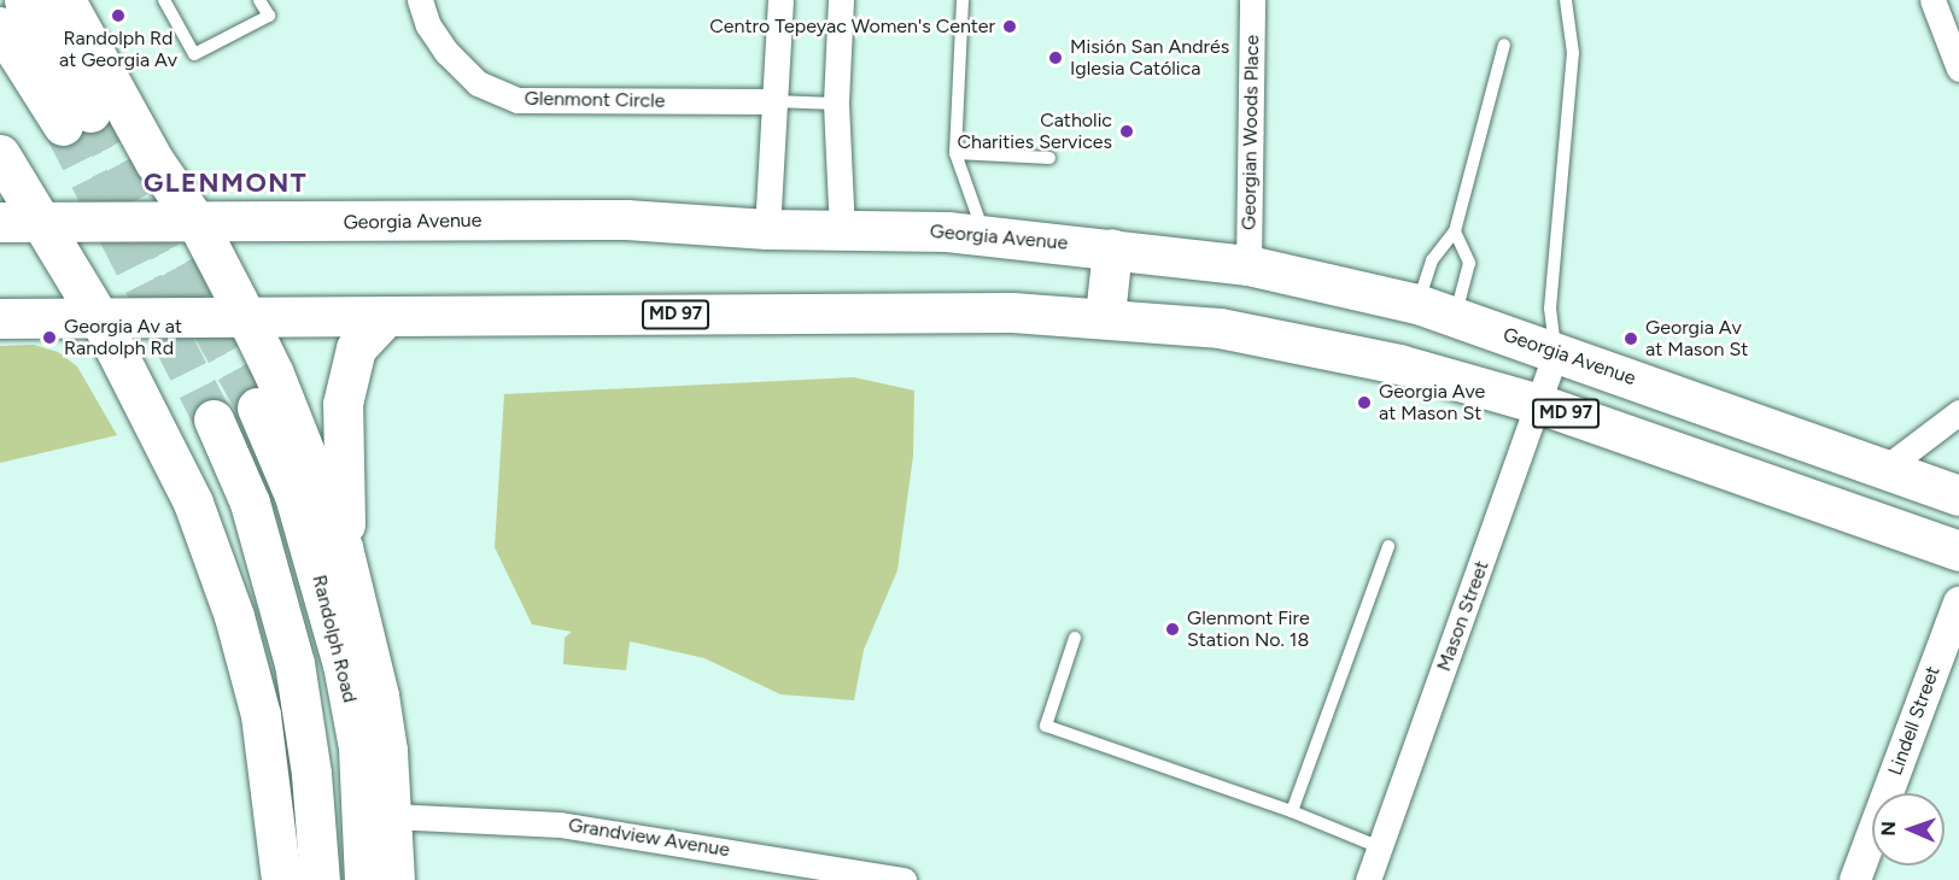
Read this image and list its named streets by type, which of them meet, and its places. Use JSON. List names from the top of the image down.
{
  "streets": {
    "main road": ["Georgia Avenue", "MD 97", "Randolph Road"],
    "street": [
      "Glenmont Circle",
      "Georgian Woods Place",
      "Mason Street",
      "Lindell Street",
      "Grandview Avenue"
    ]
  },
  "crossings": [
    ["Georgian Woods Place", "Georgia Avenue"],
    ["Georgia Avenue", "Mason Street"],
    ["MD 97", "Mason Street"]
  ],
  "districts": ["GLENMONT"],
  "places": [
    "Randolph Rd at Georgia Av",
    "Centro Tepeyac Women's Center",
    "Misión San Andrés Iglesia Católica",
    "Catholic Charities Services",
    "Georgia Av at Randolph Rd",
    "Georgia Av at Mason St",
    "Georgia Ave at Mason St",
    "Glenmont Fire Station No. 18"
  ],
  "north": "left"
}
